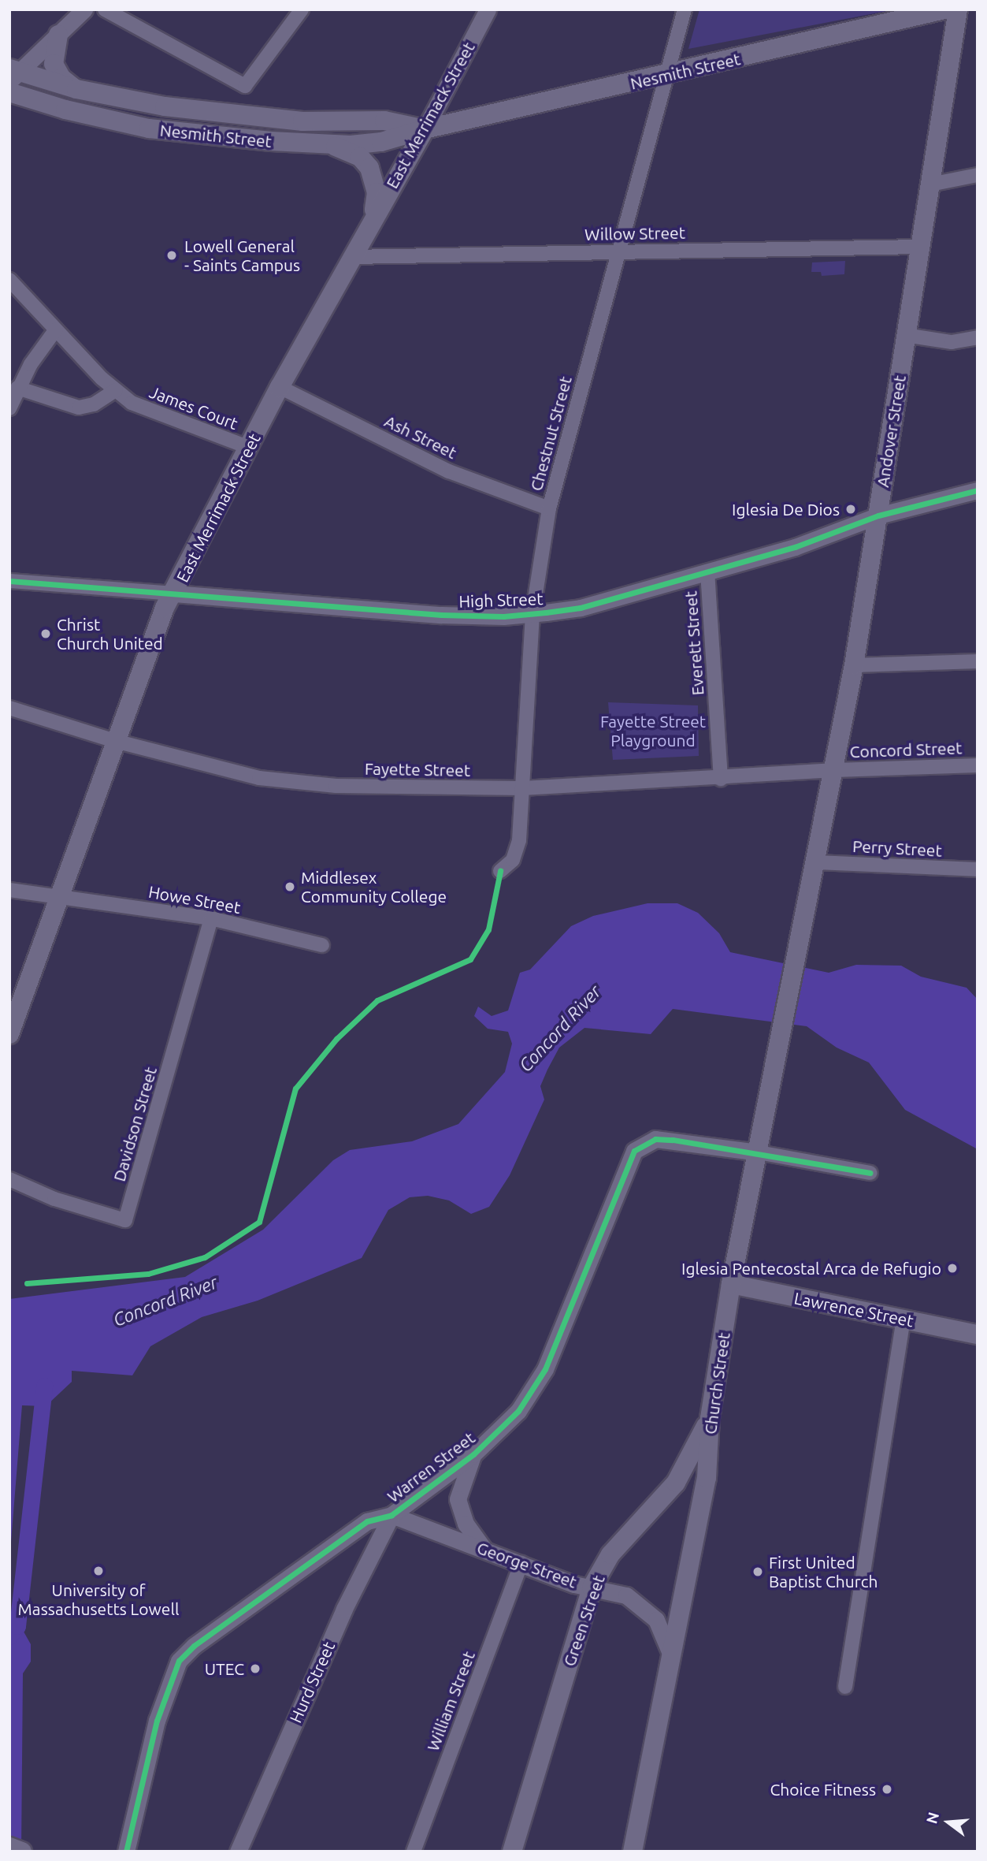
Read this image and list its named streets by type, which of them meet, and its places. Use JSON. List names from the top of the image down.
{
  "streets": {
    "main road": [
      "Nesmith Street",
      "East Merrimack Street",
      "Andover Street",
      "Lawrence Street",
      "Church Street",
      "Green Street"
    ],
    "street": [
      "Willow Street",
      "James Court",
      "Chestnut Street",
      "Ash Street",
      "High Street",
      "Everett Street",
      "Concord Street",
      "Fayette Street",
      "Perry Street",
      "Howe Street",
      "Davidson Street",
      "Warren Street",
      "George Street",
      "Hurd Street",
      "William Street"
    ]
  },
  "crossings": [
    ["Nesmith Street", "East Merrimack Street"],
    ["Nesmith Street", "Chestnut Street"],
    ["East Merrimack Street", "Willow Street"],
    ["East Merrimack Street", "James Court"],
    ["East Merrimack Street", "Ash Street"],
    ["East Merrimack Street", "High Street"],
    ["East Merrimack Street", "Fayette Street"],
    ["East Merrimack Street", "Howe Street"],
    ["Willow Street", "Andover Street"],
    ["Willow Street", "Chestnut Street"],
    ["Andover Street", "High Street"],
    ["Andover Street", "Concord Street"],
    ["Andover Street", "Fayette Street"],
    ["Andover Street", "Perry Street"],
    ["Andover Street", "Church Street"],
    ["Chestnut Street", "Ash Street"],
    ["Chestnut Street", "High Street"],
    ["Chestnut Street", "Fayette Street"],
    ["High Street", "Everett Street"],
    ["Everett Street", "Fayette Street"],
    ["Concord Street", "Fayette Street"],
    ["Howe Street", "Davidson Street"],
    ["Lawrence Street", "Church Street"],
    ["Church Street", "Warren Street"],
    ["Church Street", "George Street"],
    ["Church Street", "Green Street"],
    ["Warren Street", "George Street"],
    ["Warren Street", "Hurd Street"],
    ["George Street", "Green Street"],
    ["George Street", "Hurd Street"],
    ["George Street", "William Street"]
  ],
  "water": ["Concord River"],
  "parks": ["Fayette Street Playground"],
  "places": [
    "Lowell General - Saints Campus",
    "Iglesia De Dios",
    "Christ Church United",
    "Middlesex Community College",
    "Iglesia Pentecostal Arca de Refugio",
    "University of Massachusetts Lowell",
    "First United Baptist Church",
    "UTEC",
    "Choice Fitness"
  ],
  "north": "left"
}
